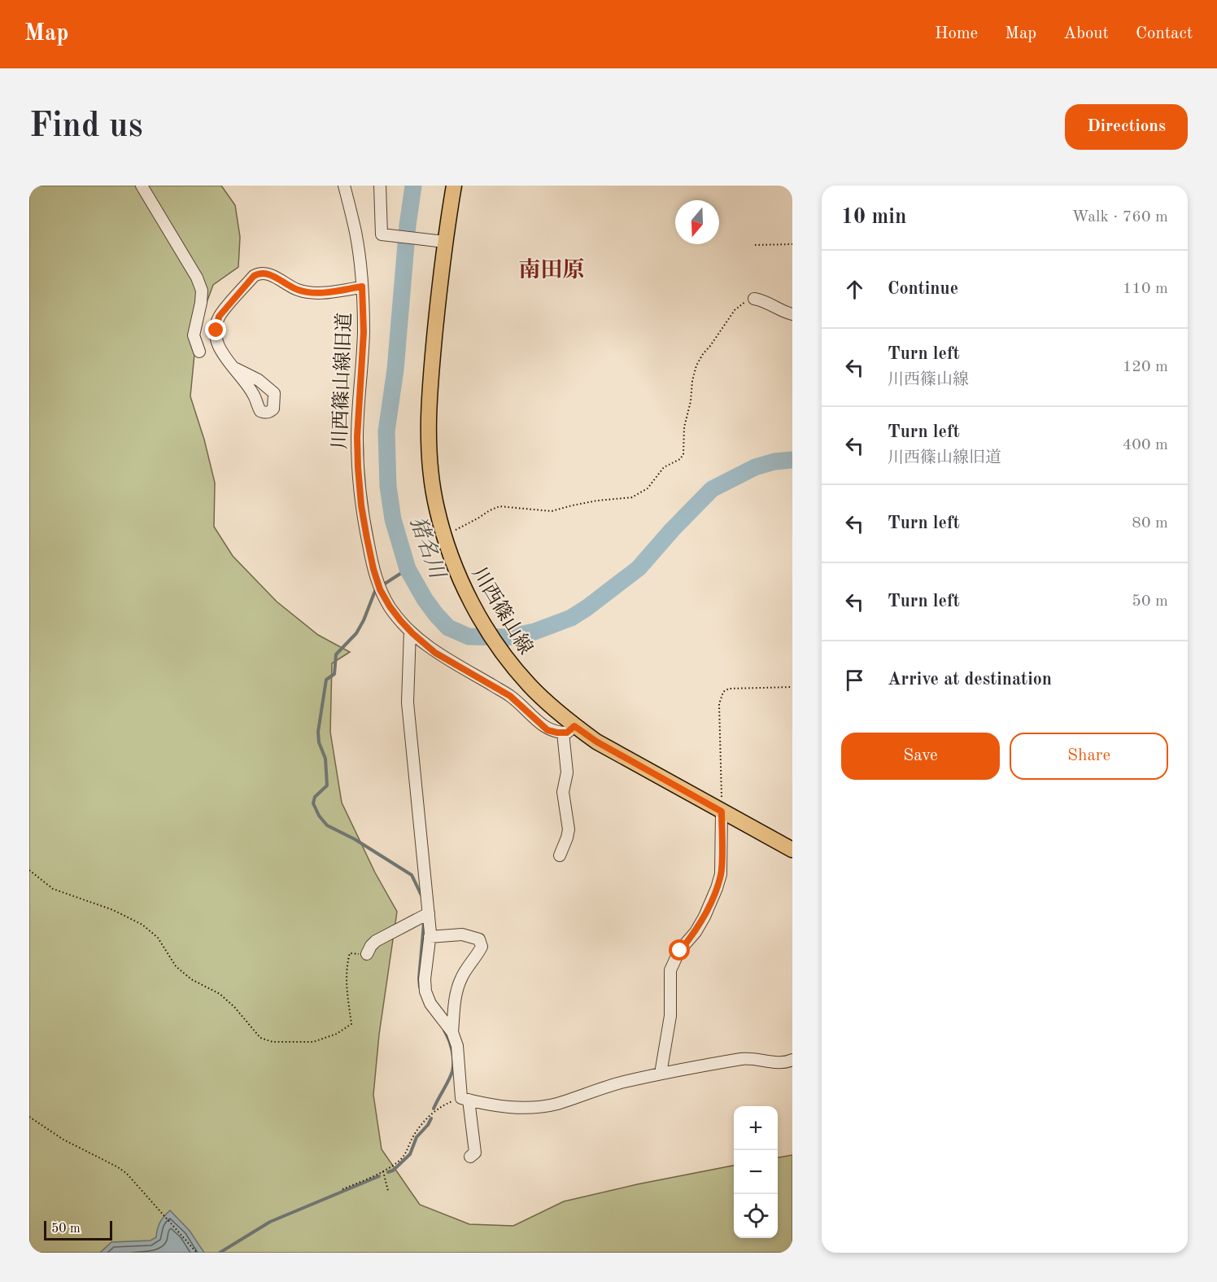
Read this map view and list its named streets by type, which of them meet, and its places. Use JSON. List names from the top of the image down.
{
  "streets": {
    "main road": ["川西篠山線"],
    "street": ["川西篠山線旧道"]
  },
  "crossings": [
    ["川西篠山線旧道", "川西篠山線"]
  ],
  "districts": ["南田原"],
  "water": ["猪名川"],
  "scale_bar": "50 m",
  "north": "bottom",
  "page": {
    "header": "Map",
    "nav": [
      "Home",
      "Map",
      "About",
      "Contact"
    ],
    "buttons": [
      "Directions",
      ["Save", "Share"]
    ],
    "title": "Find us",
    "heading": ["10 min", "Walk · 760 m"],
    "list": [
      ["Continue", "110 m"],
      ["Turn left", "川西篠山線", "120 m"],
      ["Turn left", "川西篠山線旧道", "400 m"],
      ["Turn left", "80 m"],
      ["Turn left", "50 m"],
      "Arrive at destination"
    ],
    "map_buttons": ["+", "−"],
    "scale": "50 m"
  }
}
